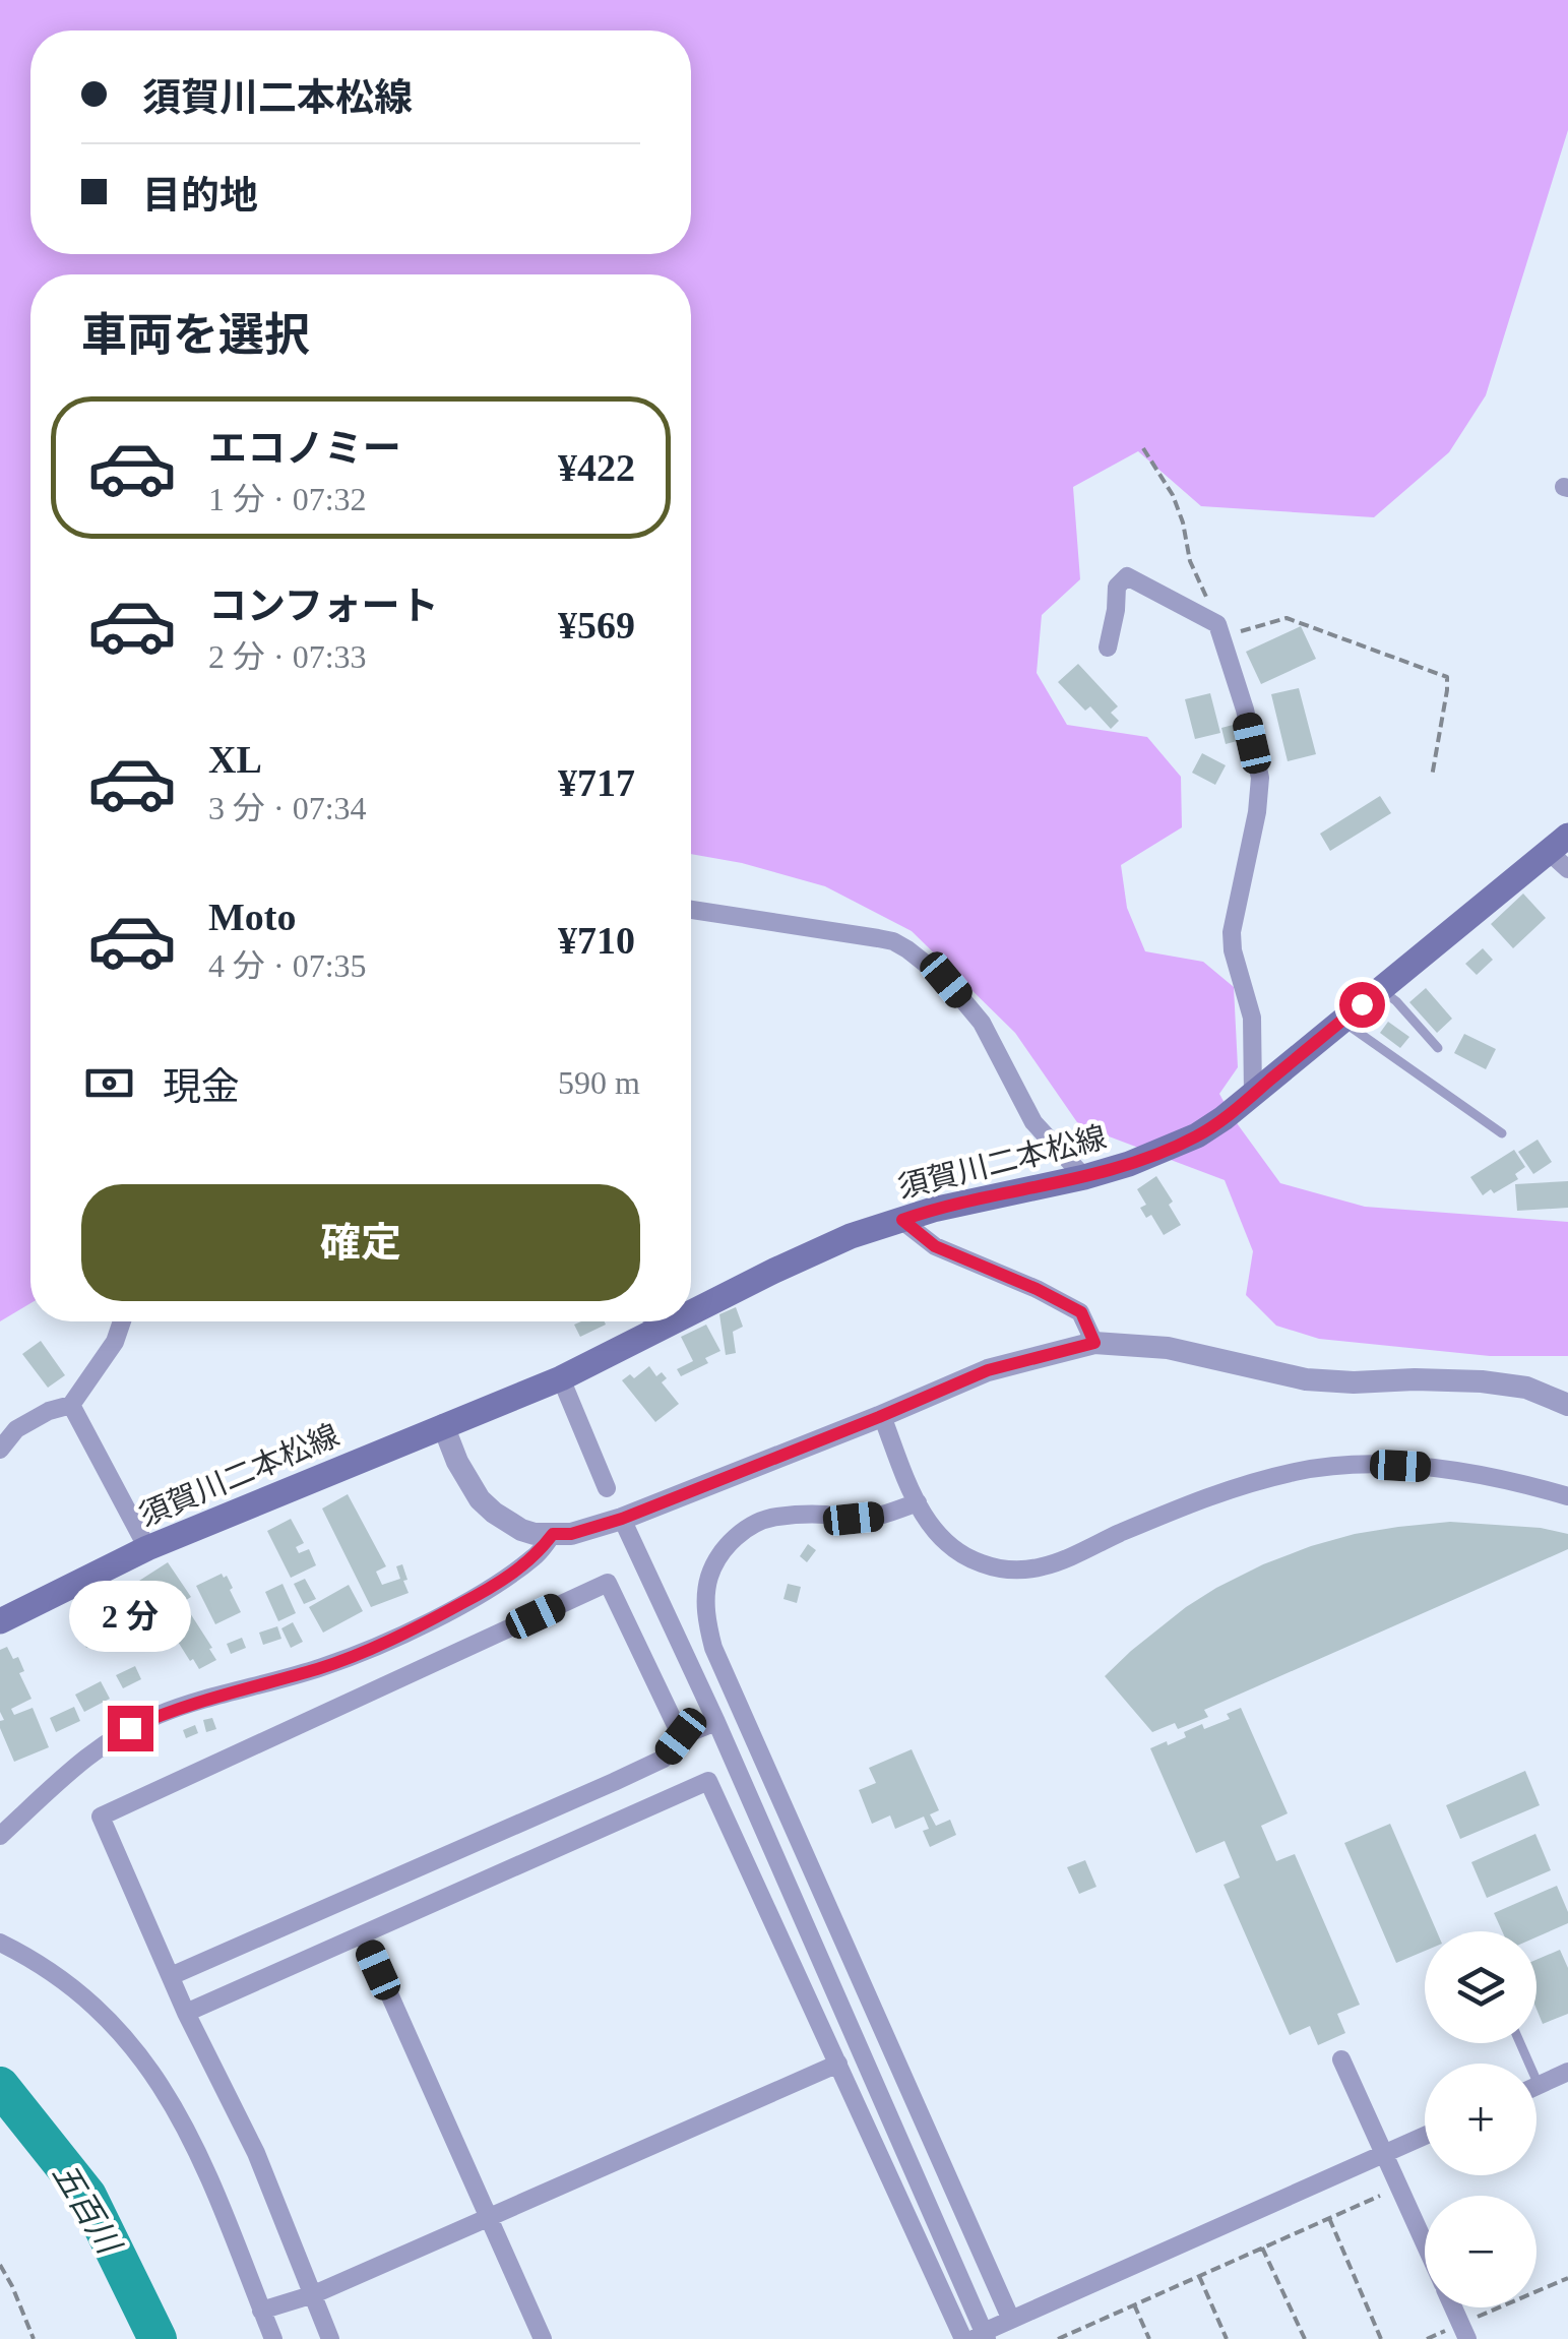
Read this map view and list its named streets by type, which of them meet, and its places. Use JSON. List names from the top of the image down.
{
  "streets": {
    "main road": ["須賀川二本松線"]
  },
  "water": ["五百川"],
  "page": {
    "banner": ["須賀川二本松線", "目的地"],
    "heading": "車両を選択",
    "list": [
      {
        "name": "エコノミー",
        "note": "1 分 · 07:32",
        "value": "¥422"
      },
      {
        "name": "コンフォート",
        "note": "2 分 · 07:33",
        "value": "¥569"
      },
      {
        "name": "XL",
        "note": "3 分 · 07:34",
        "value": "¥717"
      },
      {
        "name": "Moto",
        "note": "4 分 · 07:35",
        "value": "¥710"
      }
    ],
    "pay": ["現金", "590 m"],
    "buttons": "確定",
    "bubble": "2 分",
    "map_buttons": ["+", "−"]
  }
}
